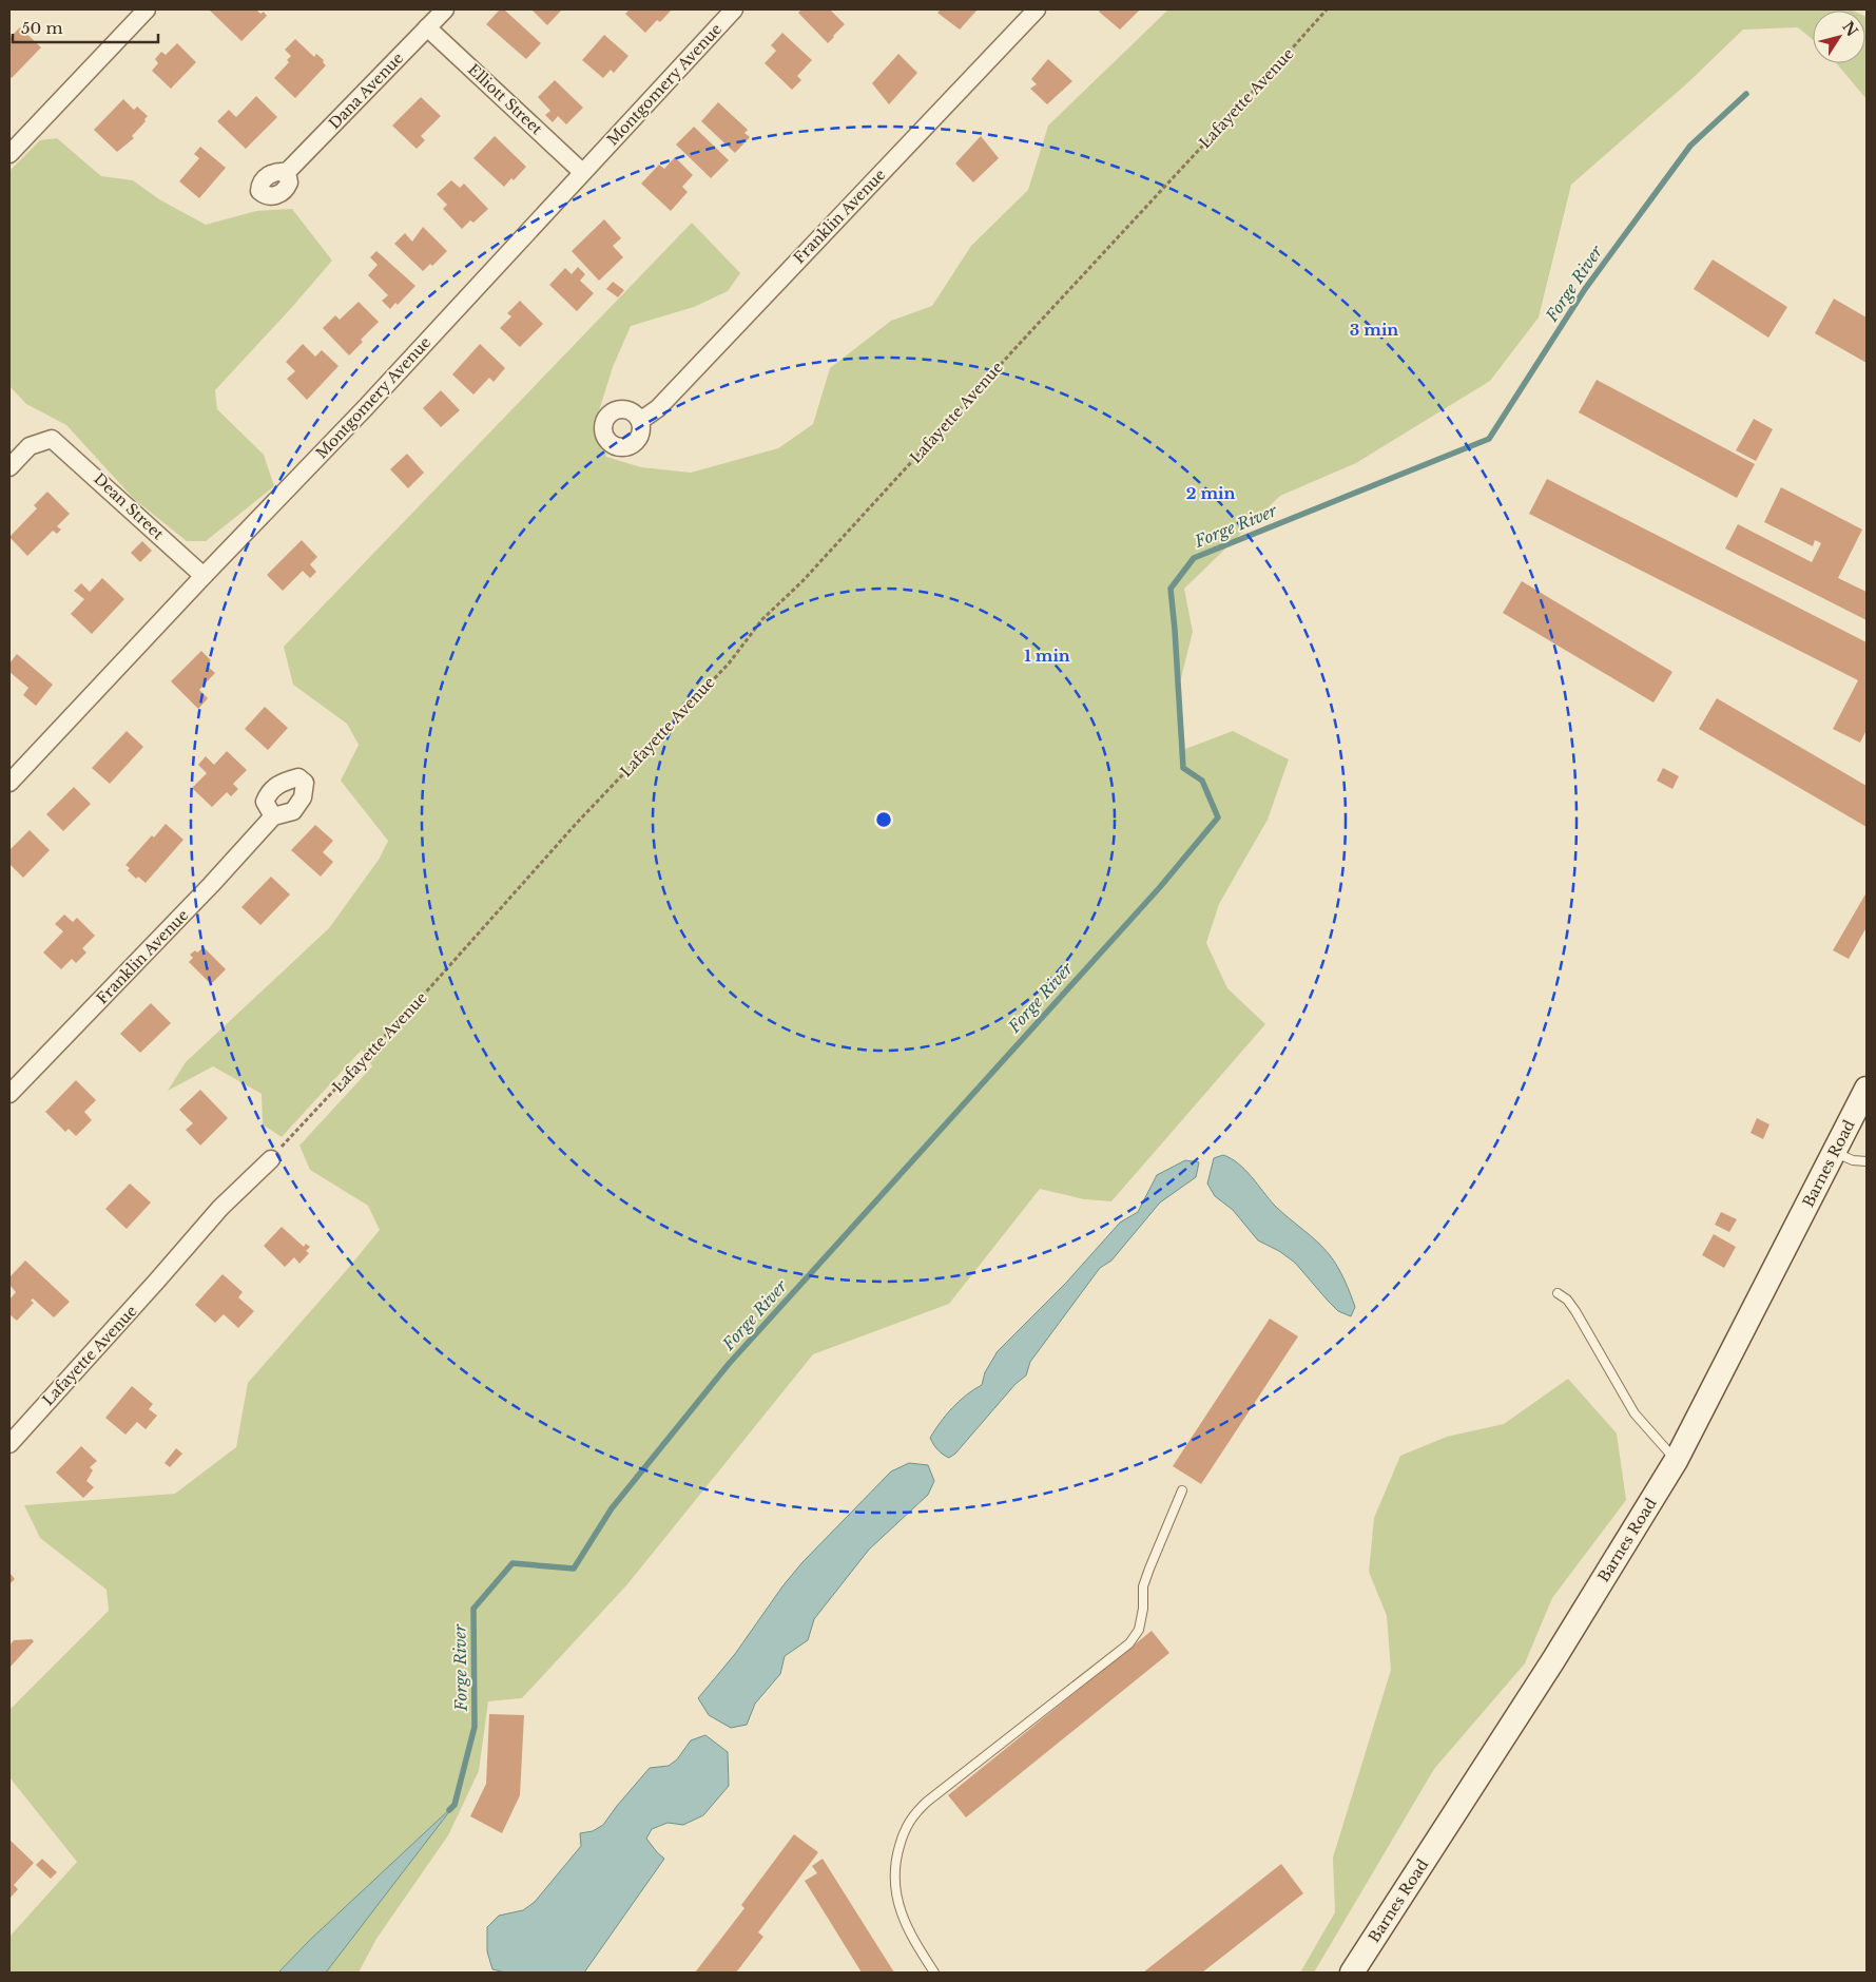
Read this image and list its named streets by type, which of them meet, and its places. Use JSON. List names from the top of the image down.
{
  "streets": {
    "street": [
      "Montgomery Avenue",
      "Dana Avenue",
      "Lafayette Avenue",
      "Elliott Street",
      "Franklin Avenue",
      "Dean Street",
      "Barnes Road"
    ]
  },
  "crossings": [
    ["Montgomery Avenue", "Elliott Street"],
    ["Montgomery Avenue", "Dean Street"],
    ["Dana Avenue", "Elliott Street"]
  ],
  "water": ["Forge River"],
  "scale_bar": "50 m",
  "north": "top right",
  "rings": ["3 min", "2 min", "1 min"]
}
